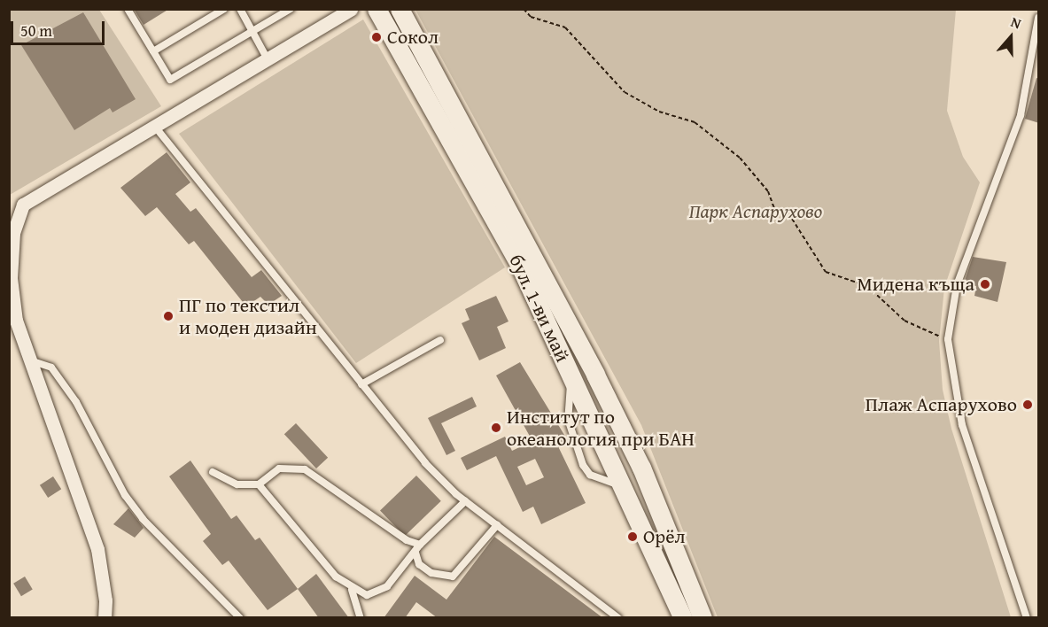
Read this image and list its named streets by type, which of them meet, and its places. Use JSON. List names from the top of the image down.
{
  "streets": {
    "main road": ["бул. 1-ви май"]
  },
  "parks": ["Парк Аспарухово"],
  "places": [
    "Сокол",
    "Мидена къща",
    "ПГ по текстил и моден дизайн",
    "Плаж Аспарухово",
    "Институт по океанология при БАН",
    "Орёл"
  ],
  "scale_bar": "50 m",
  "north": "top"
}
